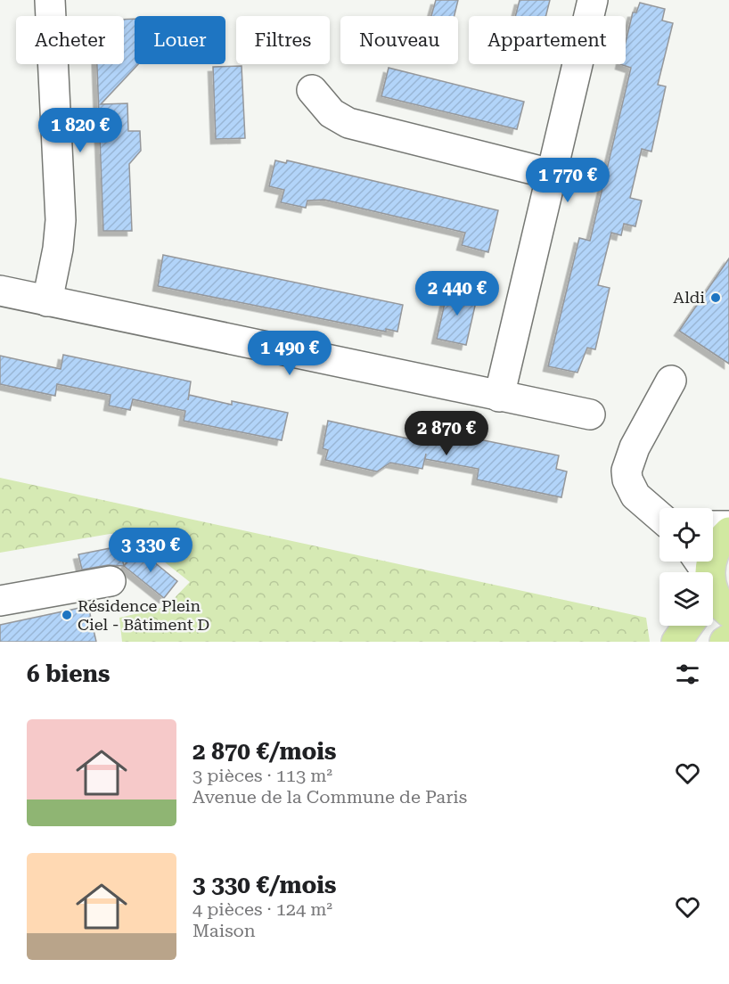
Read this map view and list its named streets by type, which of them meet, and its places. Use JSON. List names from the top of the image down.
{
  "places": ["Aldi", "Résidence Plein Ciel - Bâtiment D"],
  "page": {
    "chip": [
      "Acheter",
      "Louer",
      "Filtres",
      "Nouveau",
      "Appartement"
    ],
    "price": [
      "1 820 €",
      "1 770 €",
      "2 440 €",
      "1 490 €",
      "2 870 €",
      "3 330 €"
    ],
    "heading": "6 biens",
    "list": [
      {
        "name": "2 870 €/mois",
        "note": "3 pièces · 113 m² · Avenue de la Commune de Paris"
      },
      {
        "name": "3 330 €/mois",
        "note": "4 pièces · 124 m² · Maison"
      }
    ]
  }
}
